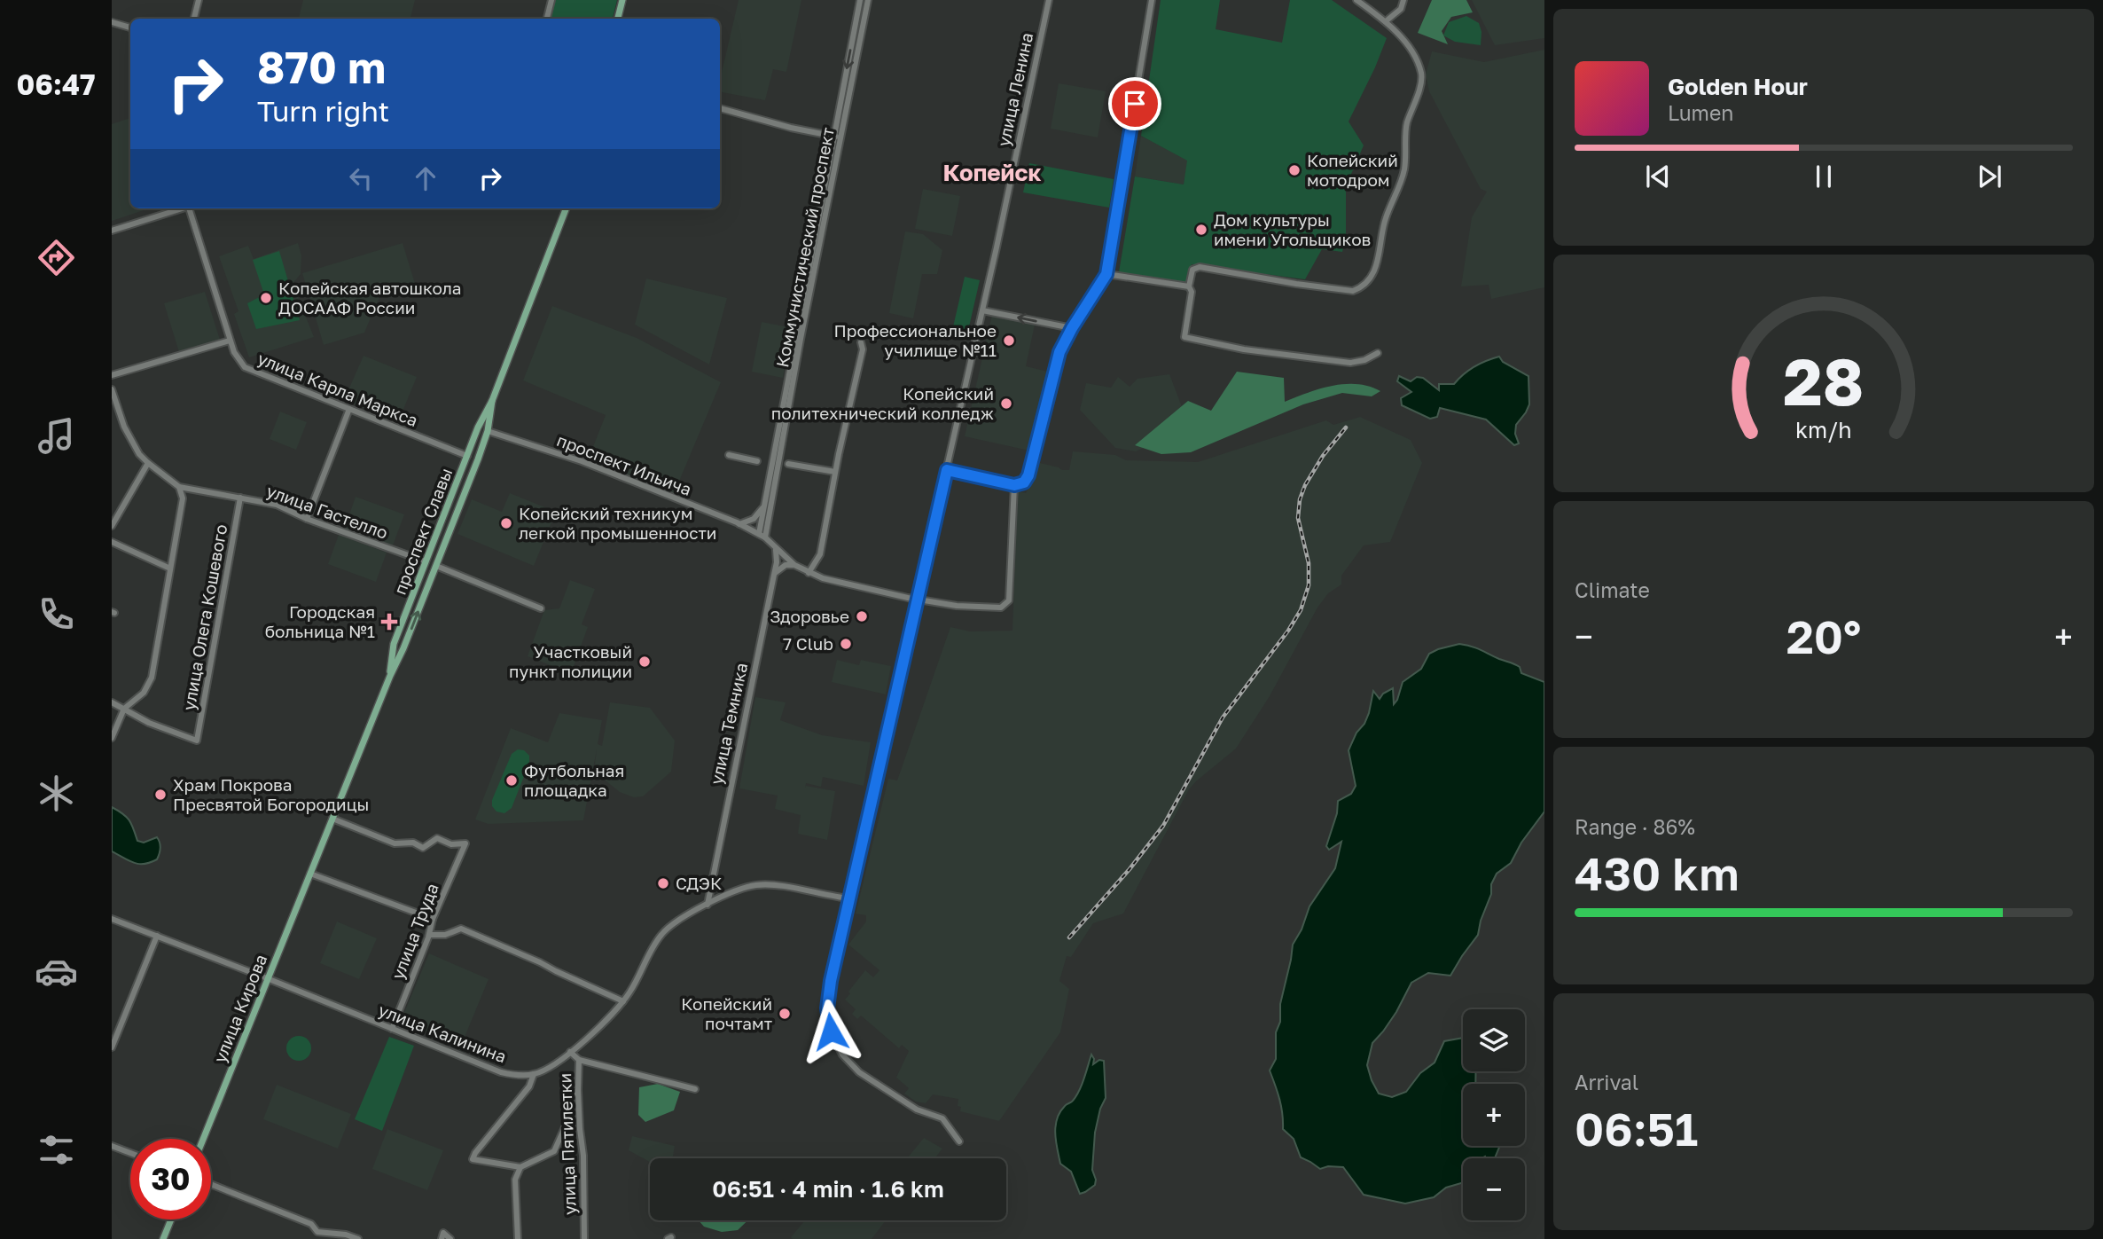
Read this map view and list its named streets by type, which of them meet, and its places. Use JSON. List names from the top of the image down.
{
  "streets": {
    "main road": [
      "улица Карла Маркса",
      "проспект Ильича",
      "улица Гастелло",
      "проспект Славы",
      "улица Кирова"
    ],
    "street": [
      "улица Ленина",
      "Коммунистический проспект",
      "улица Олега Кошевого",
      "улица Темника",
      "улица Труда",
      "улица Калинина",
      "улица Пятилетки"
    ]
  },
  "crossings": [
    ["улица Ленина", "проспект Ильича"],
    ["Коммунистический проспект", "проспект Ильича"],
    ["улица Карла Маркса", "проспект Славы"],
    ["проспект Ильича", "проспект Славы"],
    ["проспект Ильича", "улица Темника"],
    ["улица Гастелло", "проспект Славы"],
    ["улица Гастелло", "улица Олега Кошевого"],
    ["проспект Славы", "улица Труда"],
    ["проспект Славы", "улица Кирова"],
    ["улица Труда", "улица Калинина"],
    ["улица Кирова", "улица Калинина"]
  ],
  "districts": ["Копейск"],
  "places": {
    "other": [
      "Копейский мотодром",
      "Дом культуры имени Угольщиков",
      "Копейская автошкола ДОСААФ России",
      "Профессиональное училище №11",
      "Копейский политехнический колледж",
      "Копейский техникум легкой промышенности",
      "Здоровье",
      "7 Club",
      "Участковый пункт полиции",
      "Футбольная площадка",
      "Храм Покрова Пресвятой Богородицы",
      "СДЭК",
      "Копейский почтамт"
    ],
    "health": ["Городская больница №1"]
  },
  "page": {
    "tabs": "06:47",
    "turn": ["870 m", "Turn right"],
    "song": ["Golden Hour", "Lumen"],
    "tile": [
      "Climate",
      ["Range · 86%", "430 km"],
      ["Arrival", "06:51"]
    ],
    "heat": ["−", "20°", "+"],
    "map_buttons": ["+", "−"],
    "limit": "30",
    "trip": "06:51 · 4 min · 1.6 km",
    "gauge": ["28", "km/h"]
  }
}
